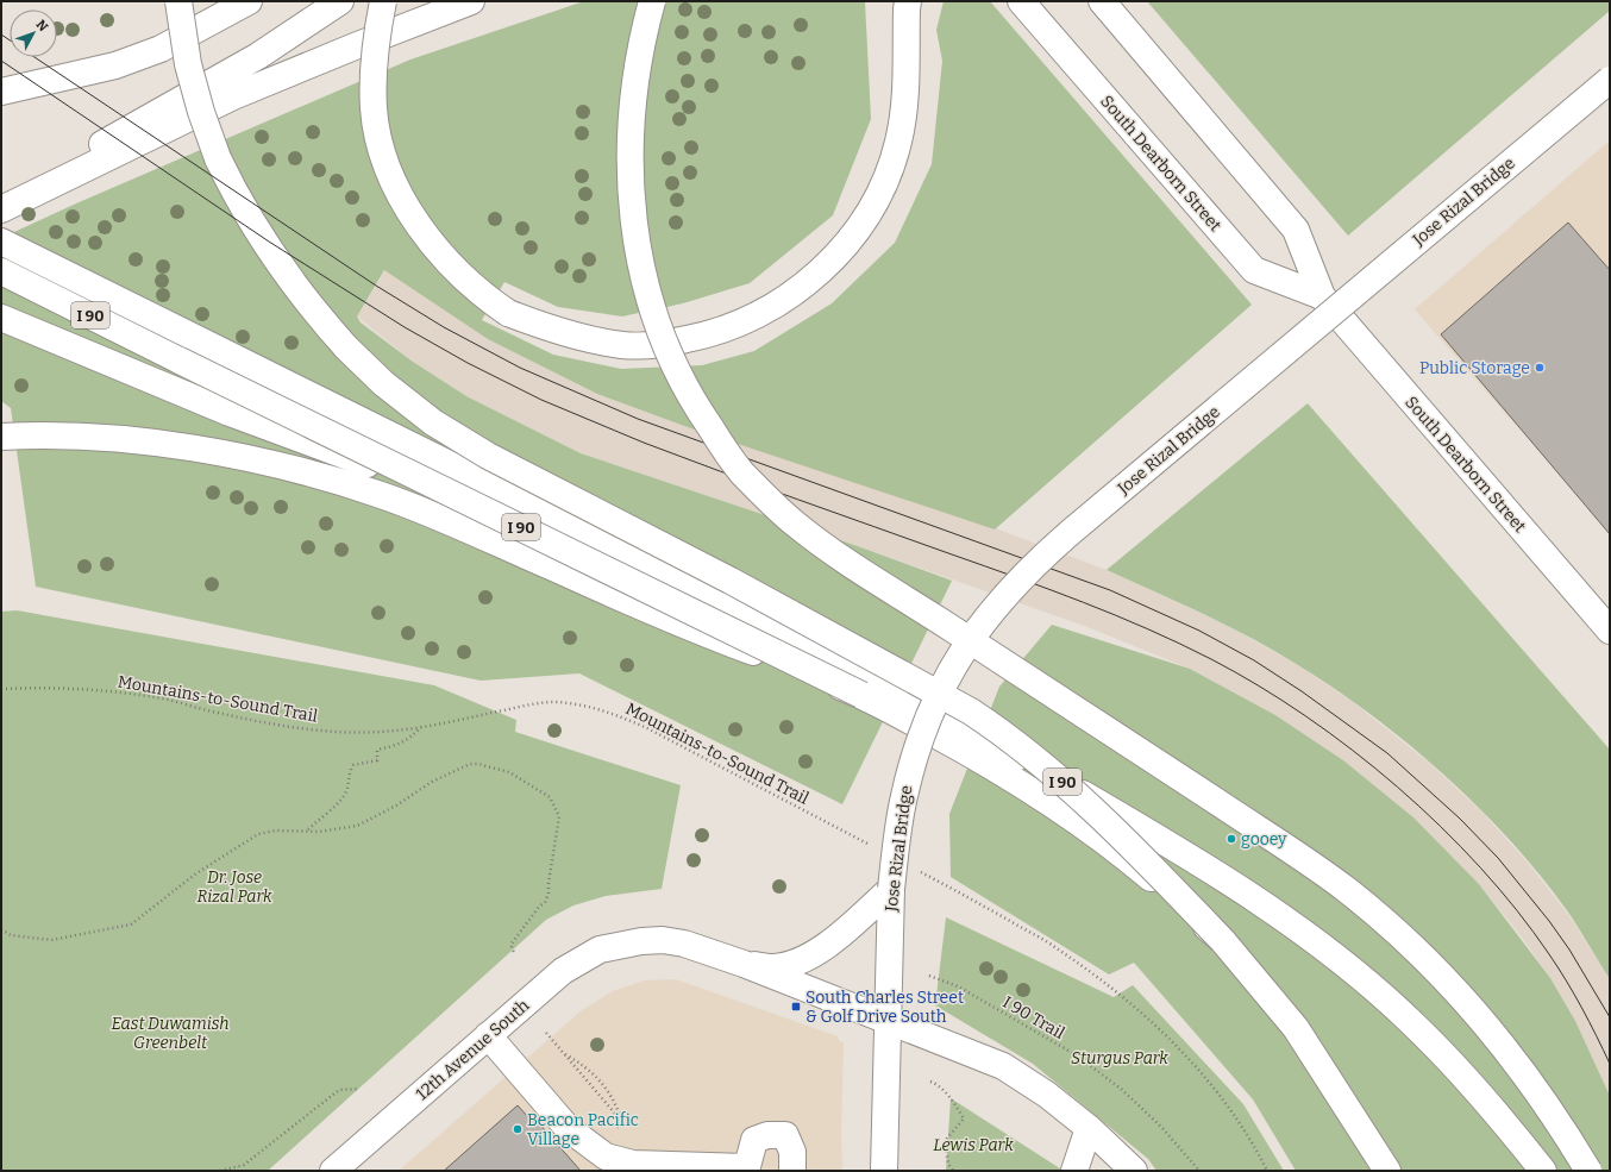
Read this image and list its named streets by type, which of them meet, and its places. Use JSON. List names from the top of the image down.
{
  "streets": {
    "main road": [
      "South Dearborn Street",
      "Jose Rizal Bridge",
      "I 90",
      "12th Avenue South"
    ],
    "path": ["Mountains-to-Sound Trail", "I 90 Trail"]
  },
  "parks": [
    "Dr. Jose Rizal Park",
    "East Duwamish Greenbelt",
    "Sturgus Park",
    "Lewis Park"
  ],
  "places": {
    "other": ["Public Storage", "gooey", "Beacon Pacific Village"],
    "transit": ["South Charles Street & Golf Drive South"]
  },
  "north": "top right"
}
